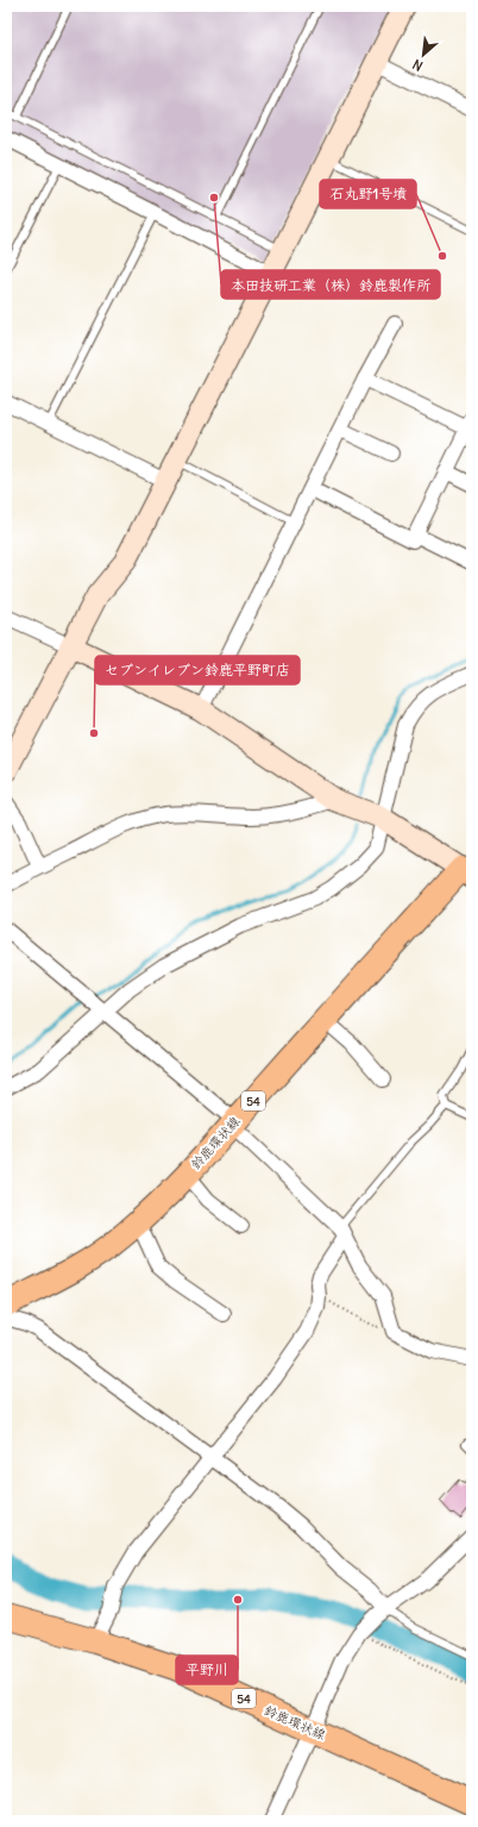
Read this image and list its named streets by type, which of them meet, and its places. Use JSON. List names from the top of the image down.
{
  "streets": {
    "main road": ["54", "鈴鹿環状線"]
  },
  "places": [
    "本田技研工業（株）鈴鹿製作所",
    "石丸野1号墳",
    "セブンイレブン鈴鹿平野町店",
    "平野川"
  ],
  "north": "bottom left"
}
